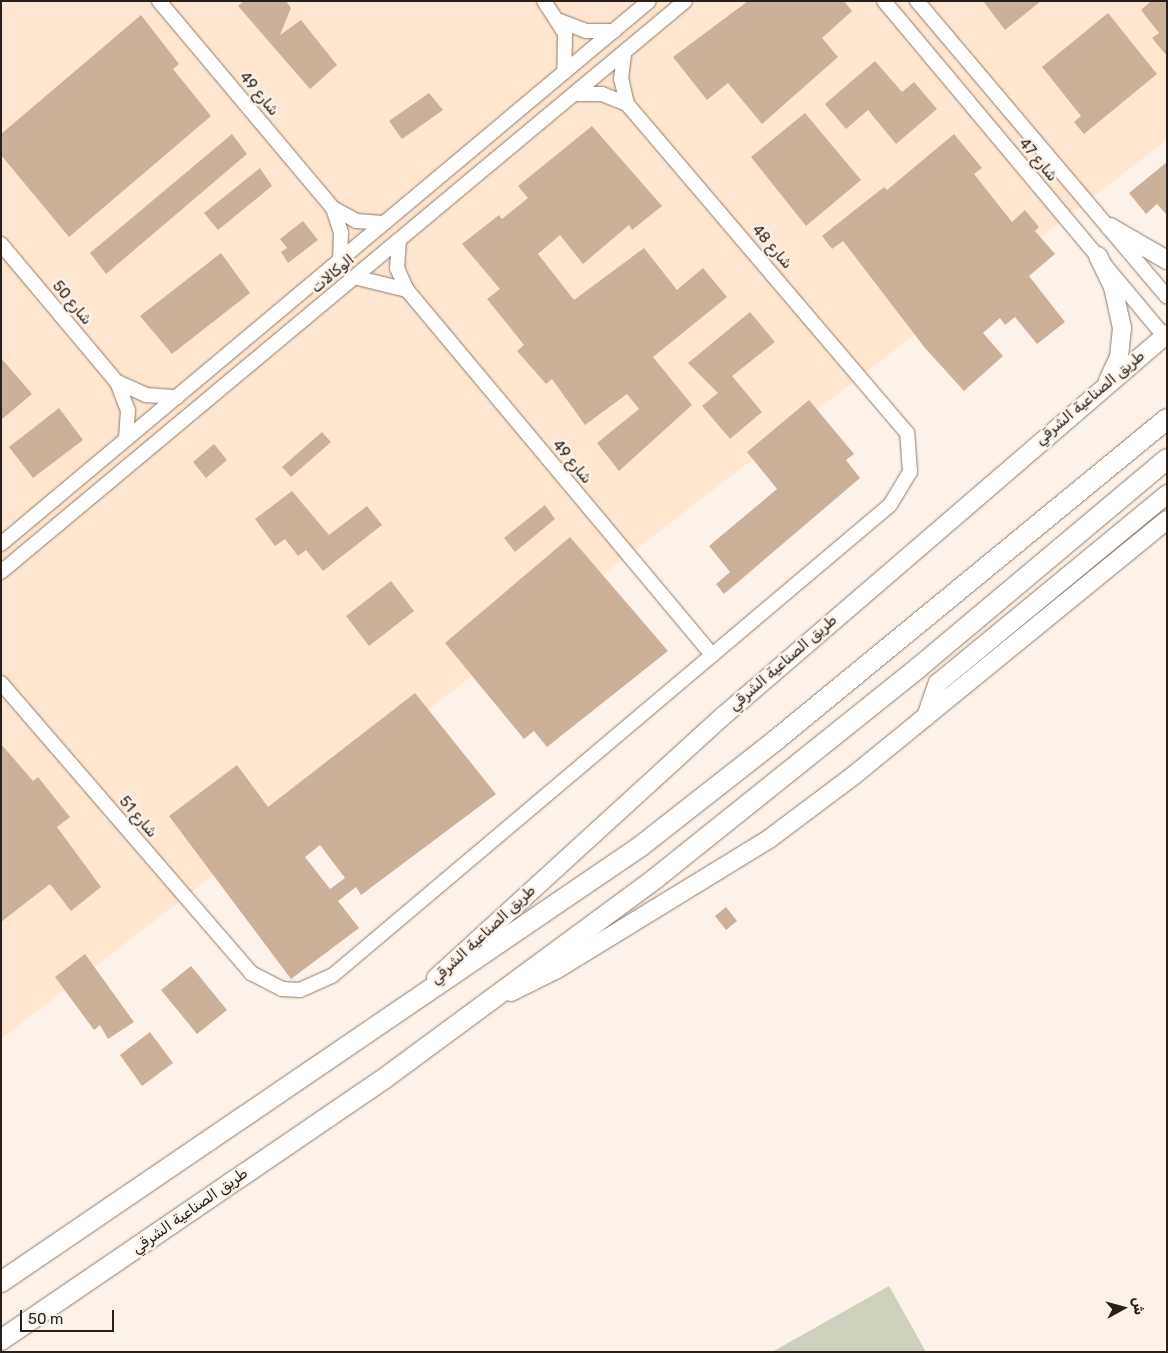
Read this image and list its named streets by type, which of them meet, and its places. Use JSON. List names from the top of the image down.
{
  "streets": {
    "highway": ["طريق الصناعية الشرقي"],
    "street": [
      "شارع 49",
      "شارع 47",
      "شارع 48",
      "الوكالات",
      "شارع 50",
      "شارع 51"
    ]
  },
  "crossings": [
    ["شارع 49", "شارع 48"],
    ["شارع 49", "الوكالات"],
    ["شارع 49", "شارع 51"],
    ["شارع 47", "طريق الصناعية الشرقي"],
    ["شارع 48", "الوكالات"],
    ["شارع 48", "شارع 51"],
    ["الوكالات", "شارع 50"]
  ],
  "scale_bar": "50 m",
  "north": "right"
}
